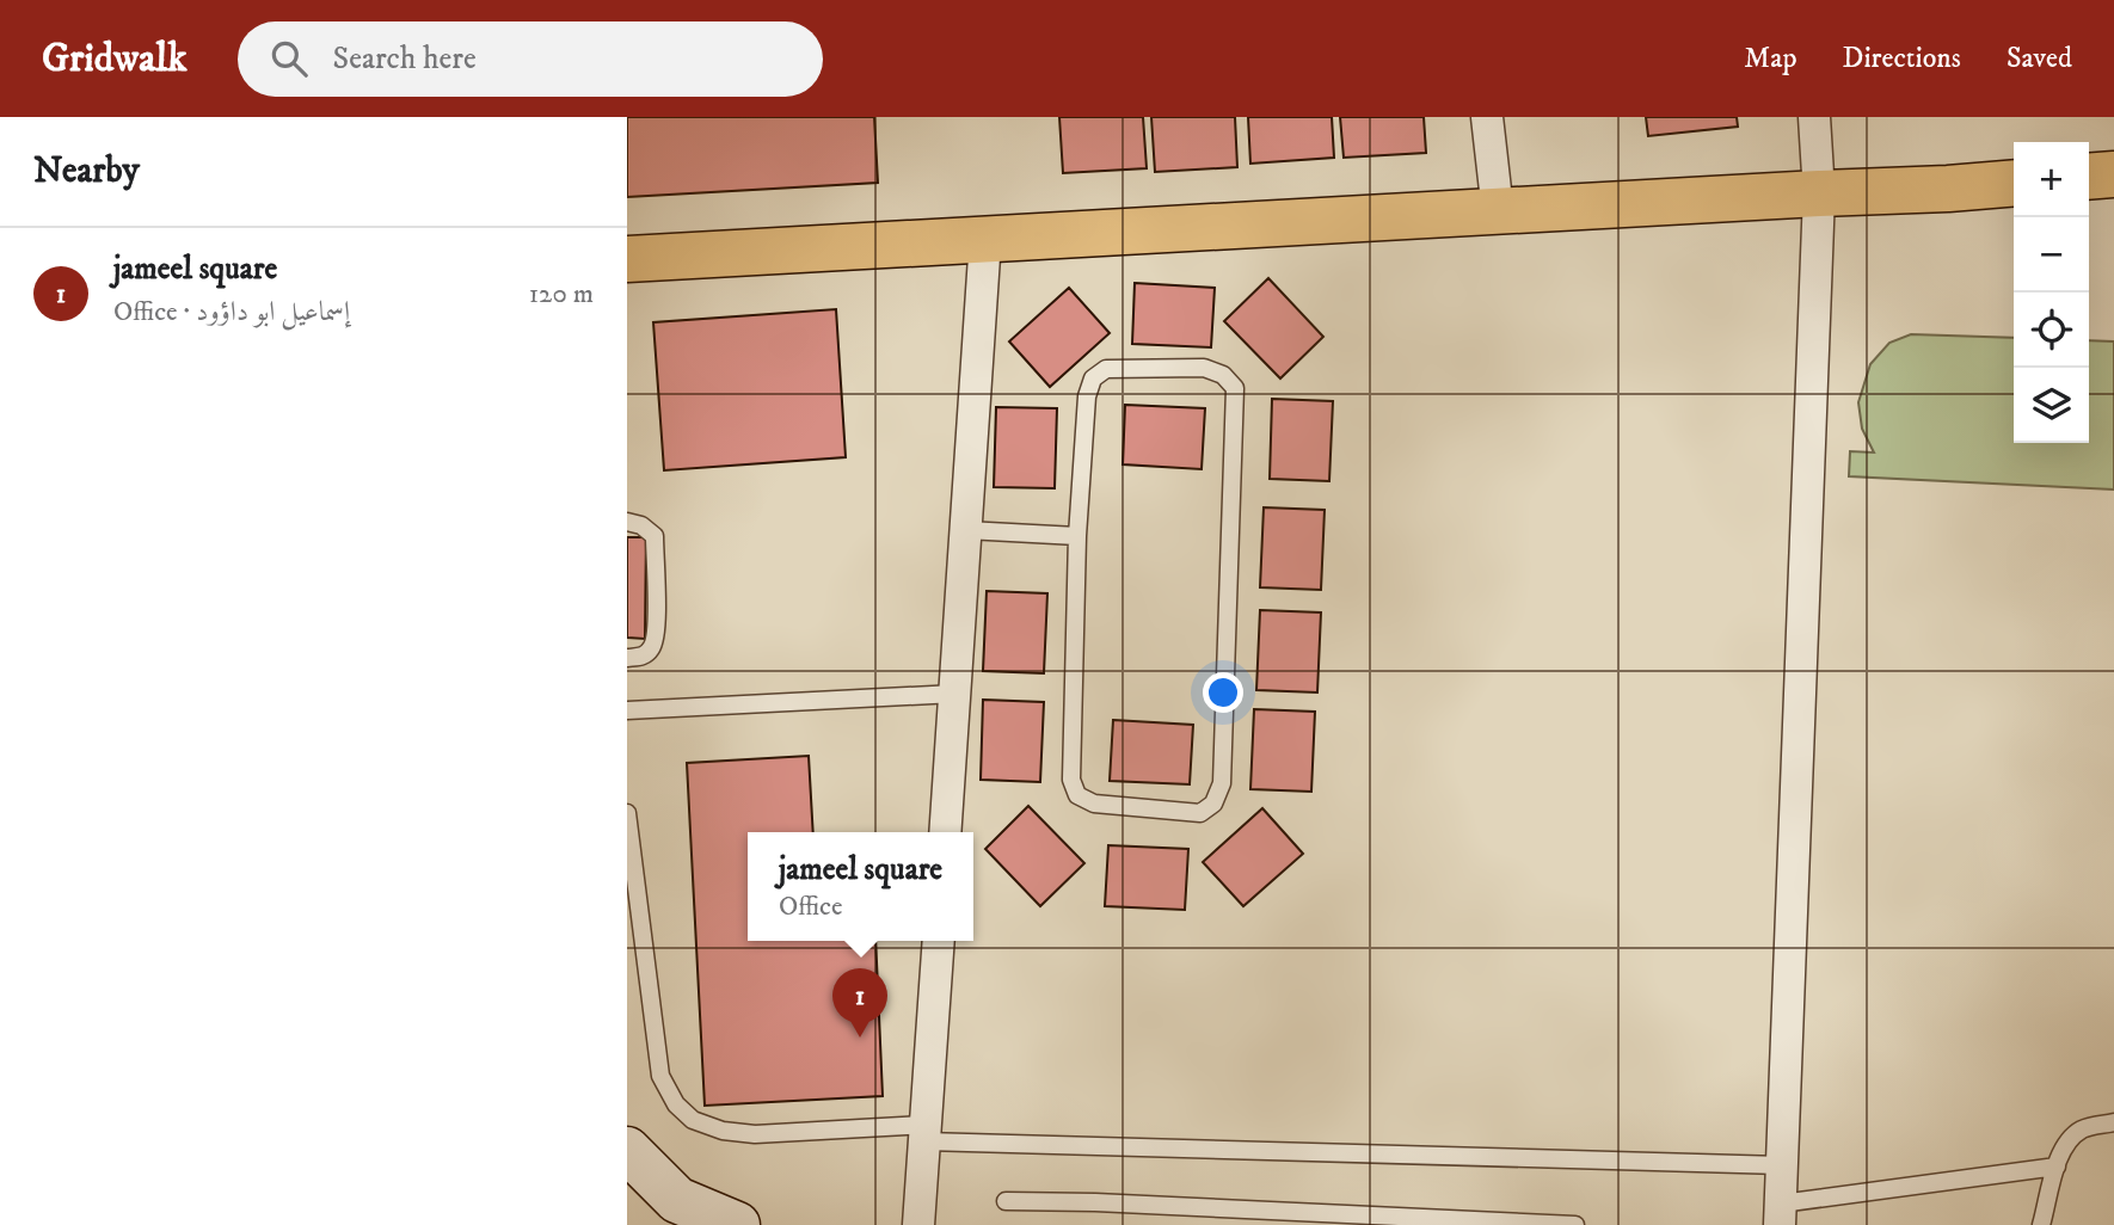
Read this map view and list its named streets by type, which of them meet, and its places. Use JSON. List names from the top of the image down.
{
  "page": {
    "header": "Gridwalk",
    "search": "Search here",
    "nav": ["Map", "Directions", "Saved"],
    "heading": "Nearby",
    "map_buttons": ["+", "−"],
    "list": [
      {
        "mark": "1",
        "name": "jameel square",
        "note": "Office · إسماعيل ابو داؤود",
        "value": "120 m"
      }
    ],
    "popup": ["jameel square", "Office"],
    "pins": "1"
  }
}
